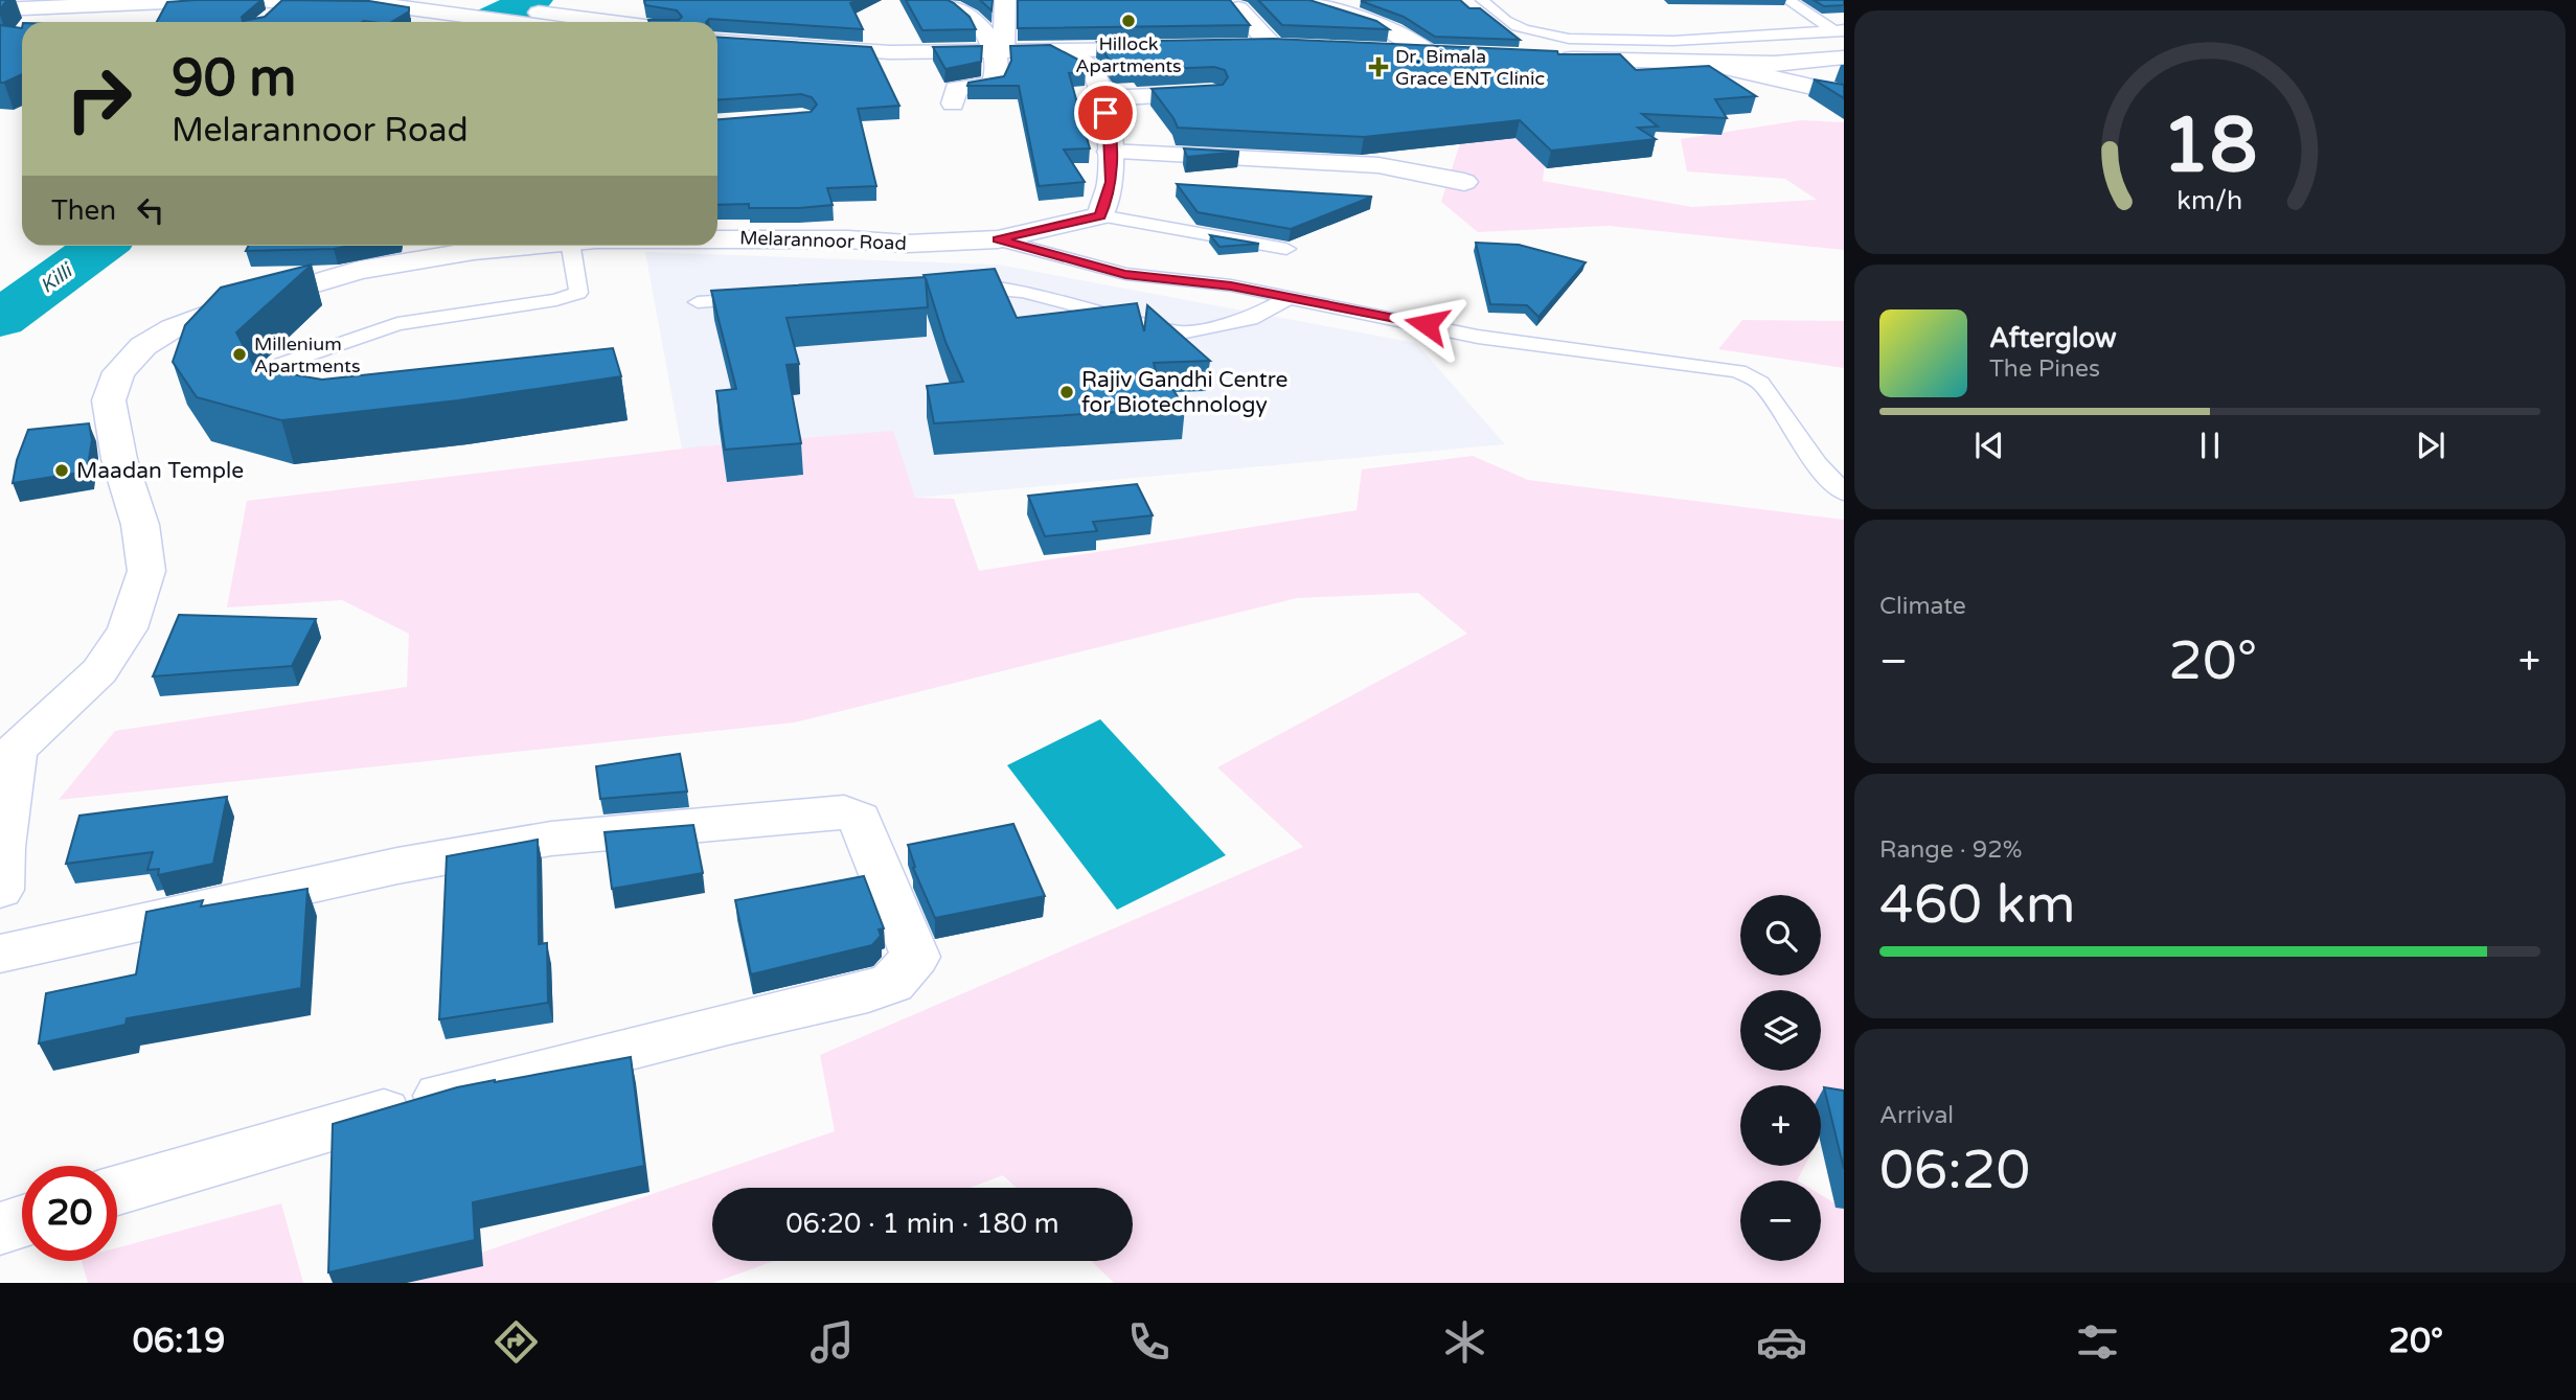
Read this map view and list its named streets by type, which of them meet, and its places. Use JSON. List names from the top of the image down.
{
  "streets": {
    "street": ["Melarannoor Road"]
  },
  "water": ["Killi"],
  "places": {
    "other": [
      "Hillock Apartments",
      "Millenium Apartments",
      "Rajiv Gandhi Centre for Biotechnology",
      "Maadan Temple"
    ],
    "health": ["Dr. Bimala Grace ENT Clinic"]
  },
  "page": {
    "turn": ["90 m", "Melarannoor Road"],
    "then": "Then",
    "song": ["Afterglow", "The Pines"],
    "tile": [
      "Climate",
      ["Range · 92%", "460 km"],
      ["Arrival", "06:20"]
    ],
    "heat": ["−", "20°", "+"],
    "map_buttons": ["+", "−"],
    "limit": "20",
    "trip": "06:20 · 1 min · 180 m",
    "tabs": ["06:19", "20°"],
    "gauge": ["18", "km/h"]
  }
}
